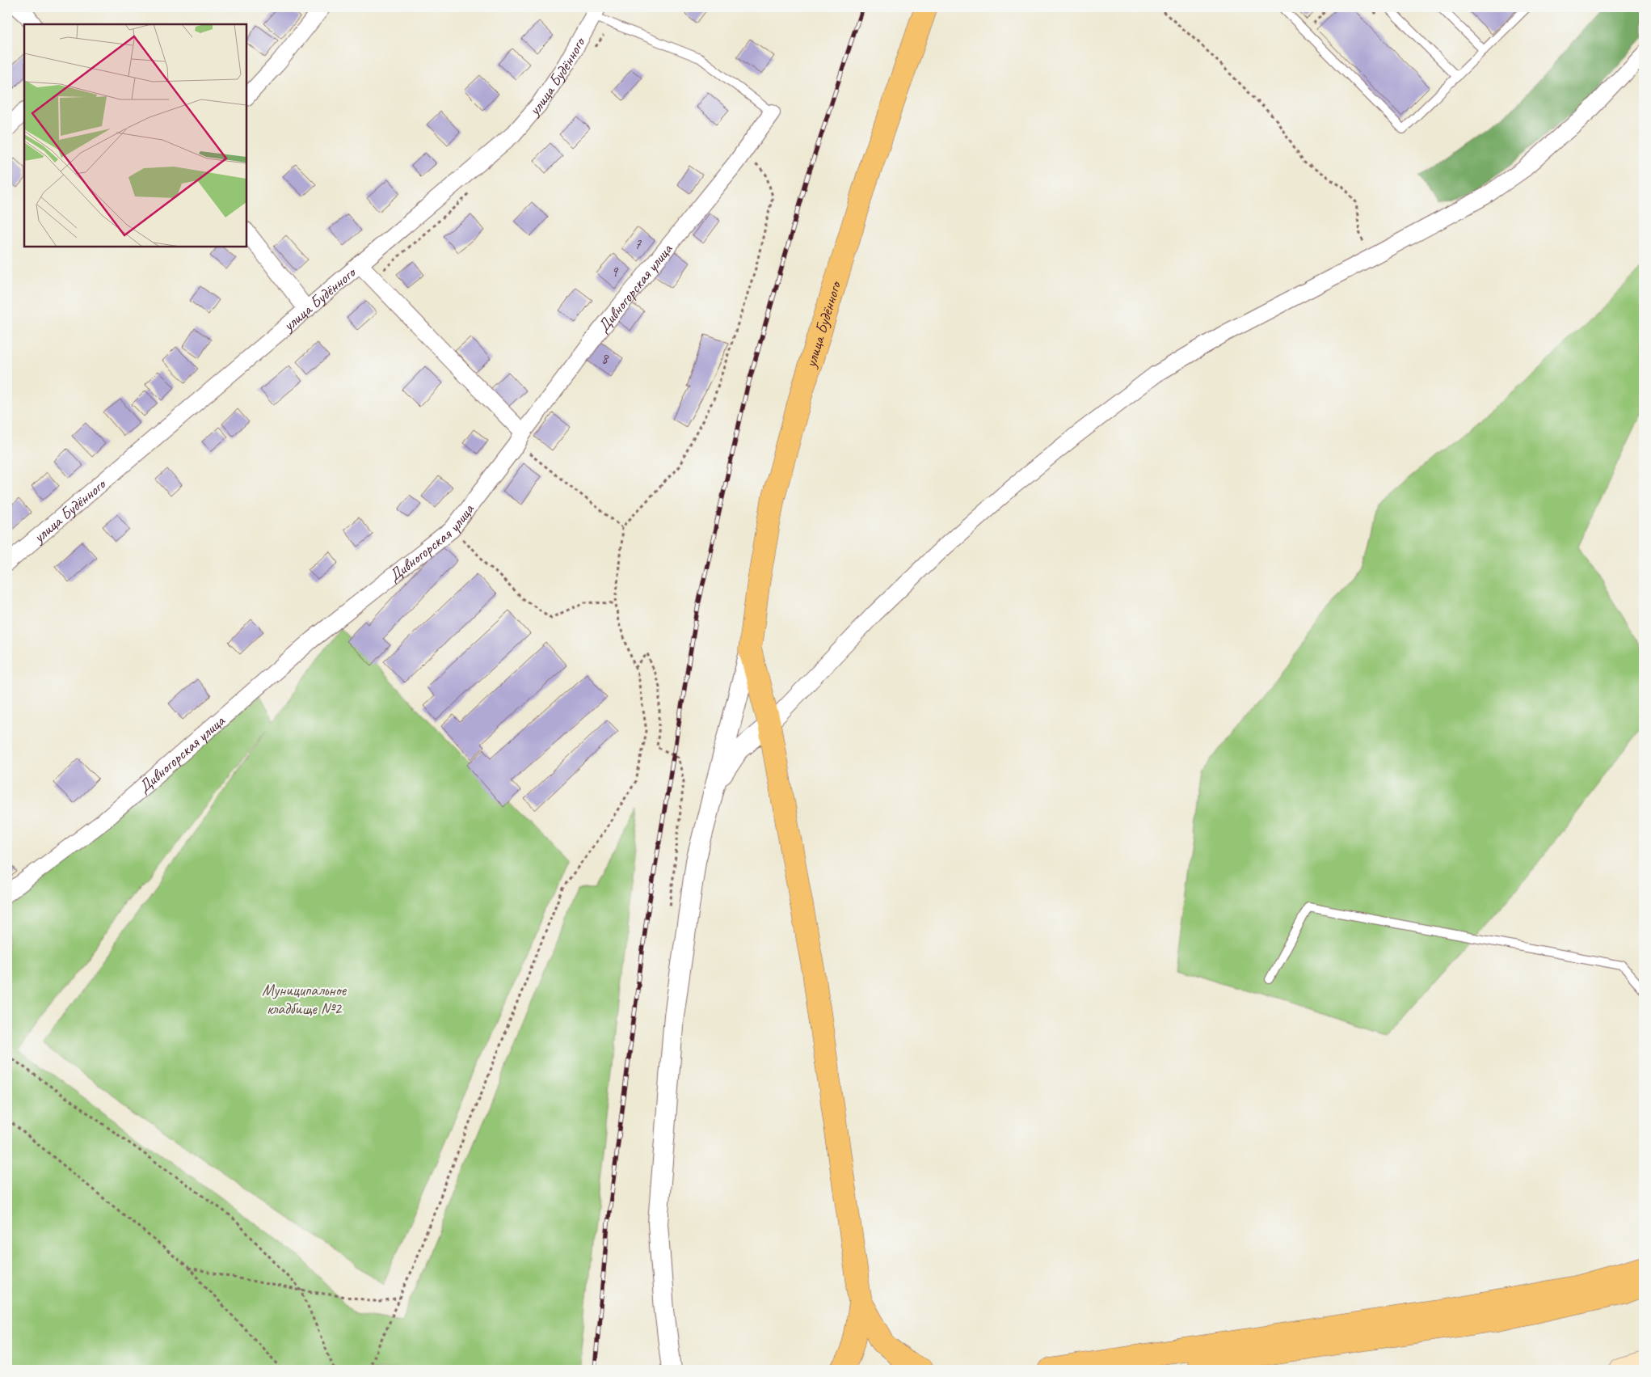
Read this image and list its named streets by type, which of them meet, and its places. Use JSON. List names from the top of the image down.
{
  "streets": {
    "main road": ["улица Будённого"],
    "street": ["Дивногорская улица"]
  },
  "parks": ["Муниципальное кладбище №2"],
  "house_numbers": ["7", "9", "8"]
}
